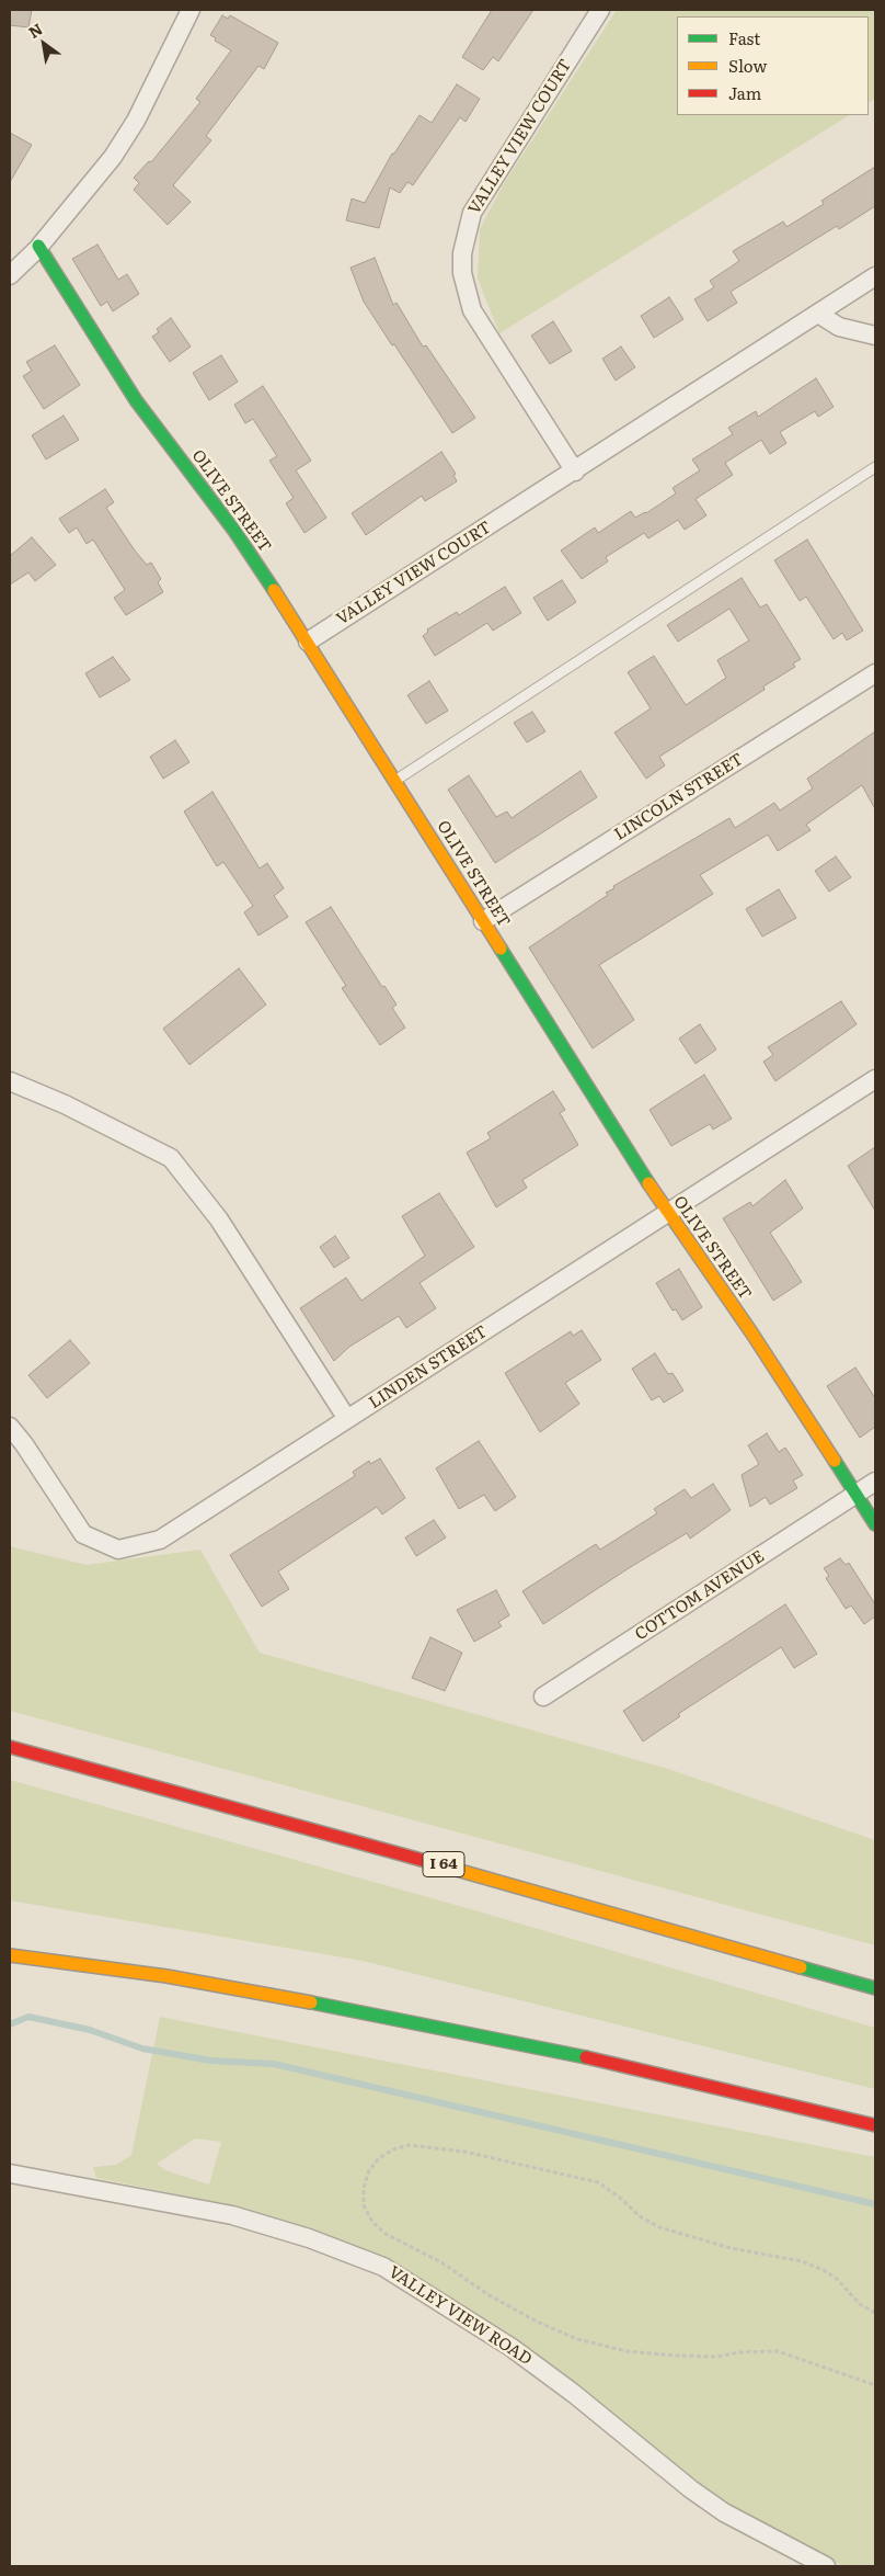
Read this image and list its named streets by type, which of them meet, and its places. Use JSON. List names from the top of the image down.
{
  "streets": {
    "main road": ["OLIVE STREET", "I 64"],
    "street": [
      "VALLEY VIEW COURT",
      "LINCOLN STREET",
      "LINDEN STREET",
      "COTTOM AVENUE",
      "VALLEY VIEW ROAD"
    ]
  },
  "crossings": [
    ["VALLEY VIEW COURT", "OLIVE STREET"],
    ["OLIVE STREET", "LINCOLN STREET"],
    ["OLIVE STREET", "LINDEN STREET"],
    ["OLIVE STREET", "COTTOM AVENUE"]
  ],
  "legend": ["Fast", "Slow", "Jam"],
  "north": "top left"
}
